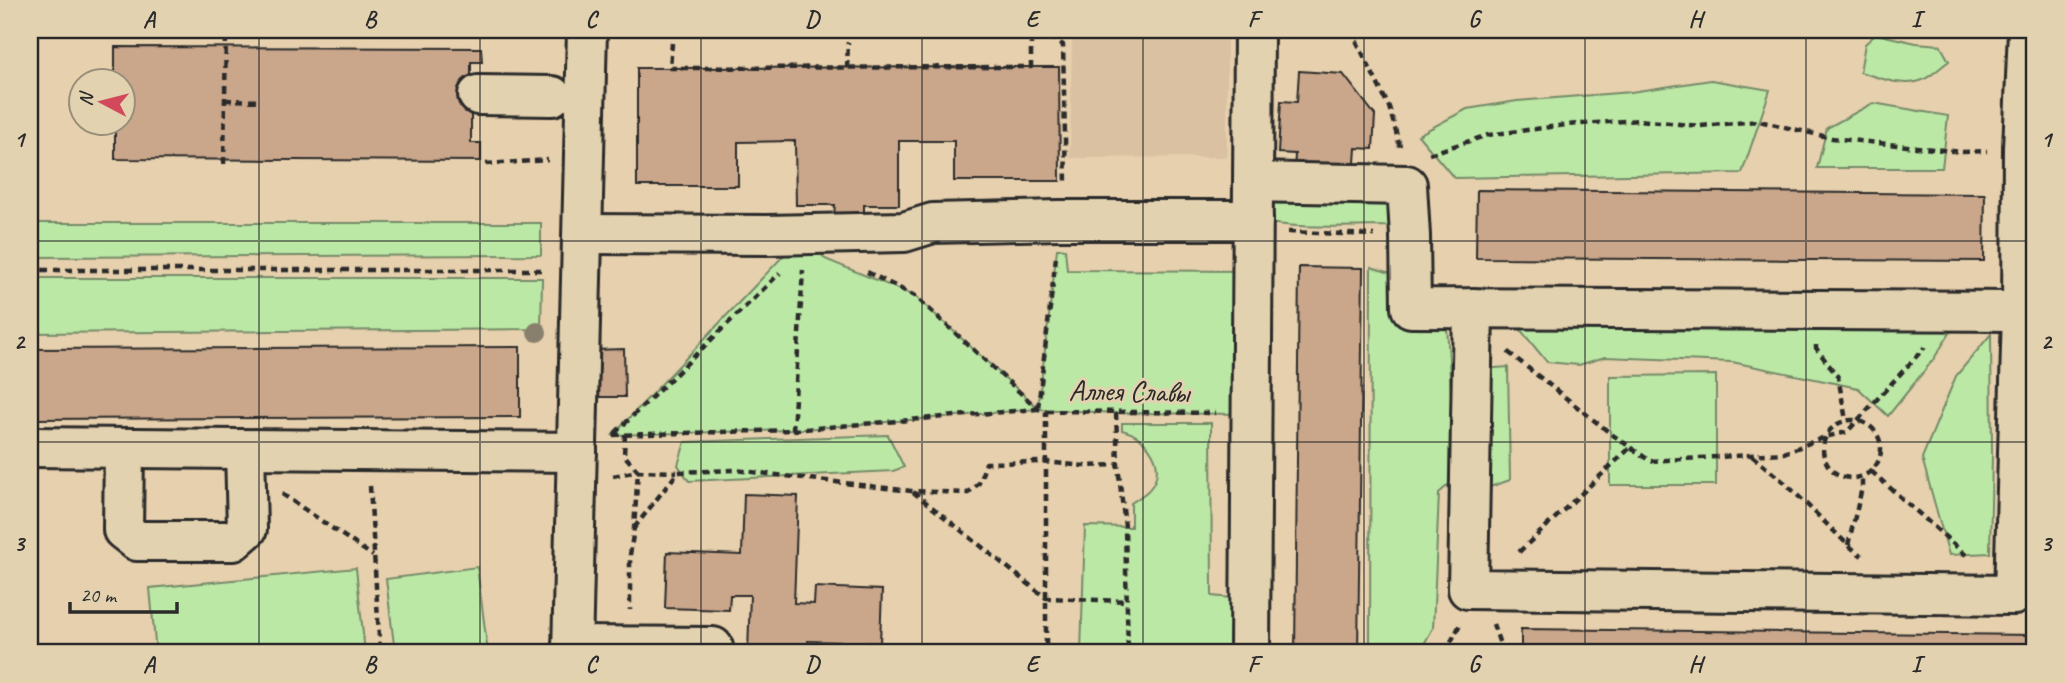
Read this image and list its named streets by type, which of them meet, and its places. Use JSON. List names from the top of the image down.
{
  "streets": {
    "path": ["Аллея Славы"]
  },
  "scale_bar": "20 m",
  "north": "left",
  "grid": {
    "columns": [
      "A",
      "B",
      "C",
      "D",
      "E",
      "F",
      "G",
      "H",
      "I"
    ],
    "rows": ["1", "2", "3"]
  }
}
